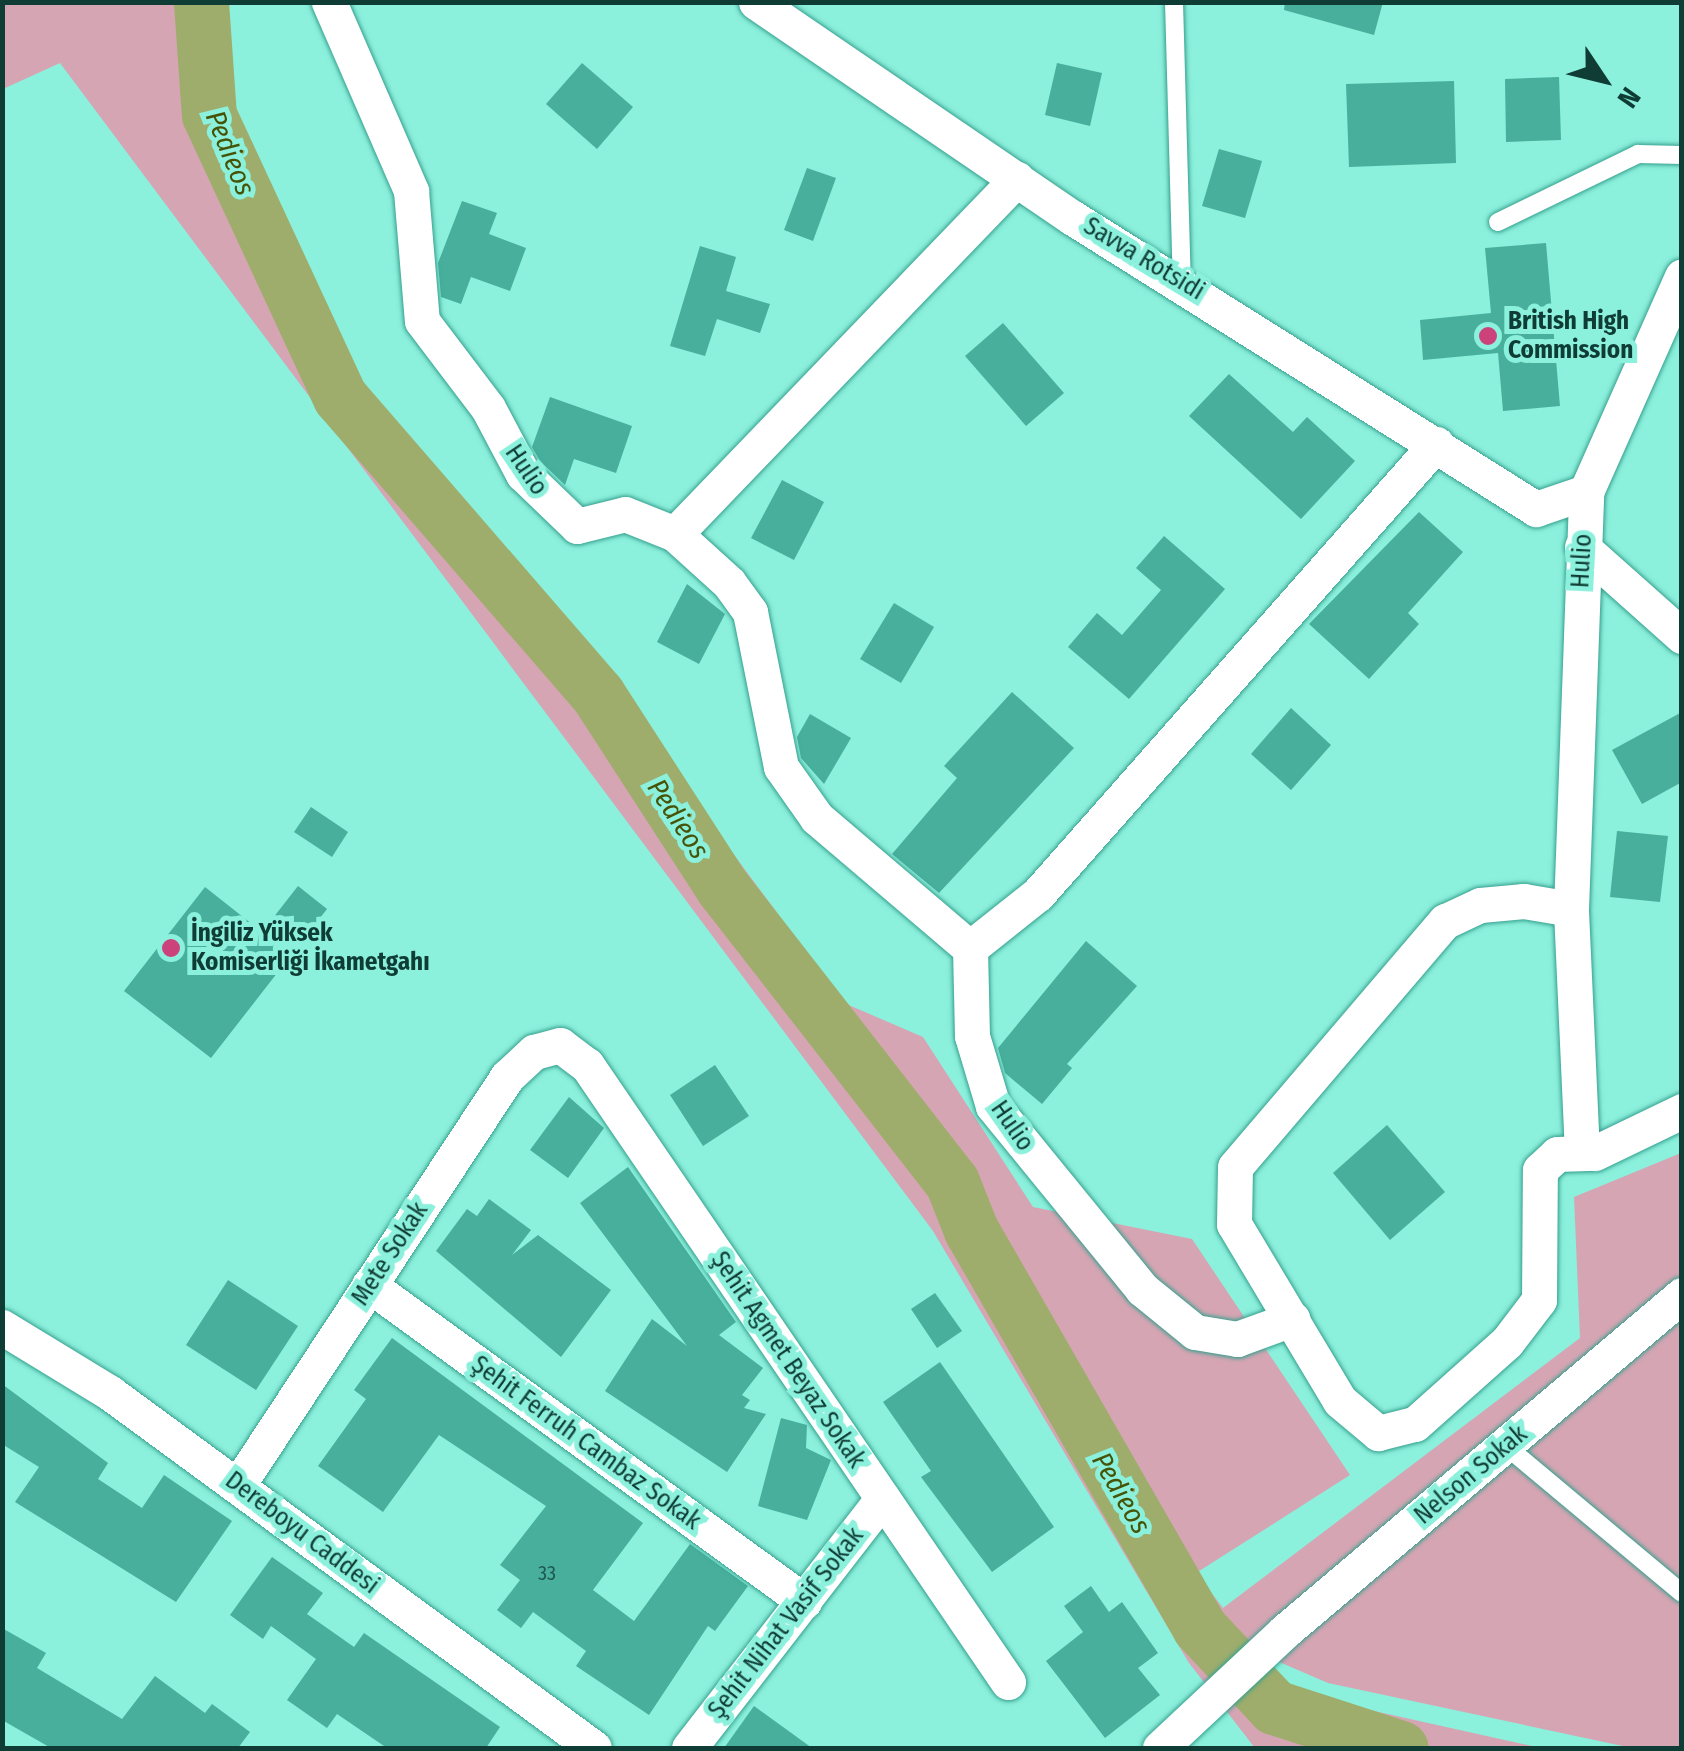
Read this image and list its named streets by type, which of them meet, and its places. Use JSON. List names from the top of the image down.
{
  "streets": {
    "street": [
      "Savva Rotsidi",
      "Hulio",
      "Mete Sokak",
      "Şehit Agmet Beyaz Sokak",
      "Şehit Ferruh Cambaz Sokak",
      "Nelson Sokak",
      "Dereboyu Caddesi",
      "Şehit Nihat Vasif Sokak"
    ]
  },
  "crossings": [
    ["Savva Rotsidi", "Hulio"],
    ["Mete Sokak", "Şehit Agmet Beyaz Sokak"],
    ["Mete Sokak", "Şehit Ferruh Cambaz Sokak"],
    ["Mete Sokak", "Dereboyu Caddesi"],
    ["Şehit Agmet Beyaz Sokak", "Şehit Nihat Vasif Sokak"],
    ["Şehit Ferruh Cambaz Sokak", "Şehit Nihat Vasif Sokak"]
  ],
  "water": ["Pedieos"],
  "places": ["British High Commission", "İngiliz Yüksek Komiserliği İkametgahı"],
  "house_numbers": ["33"],
  "north": "bottom right"
}
